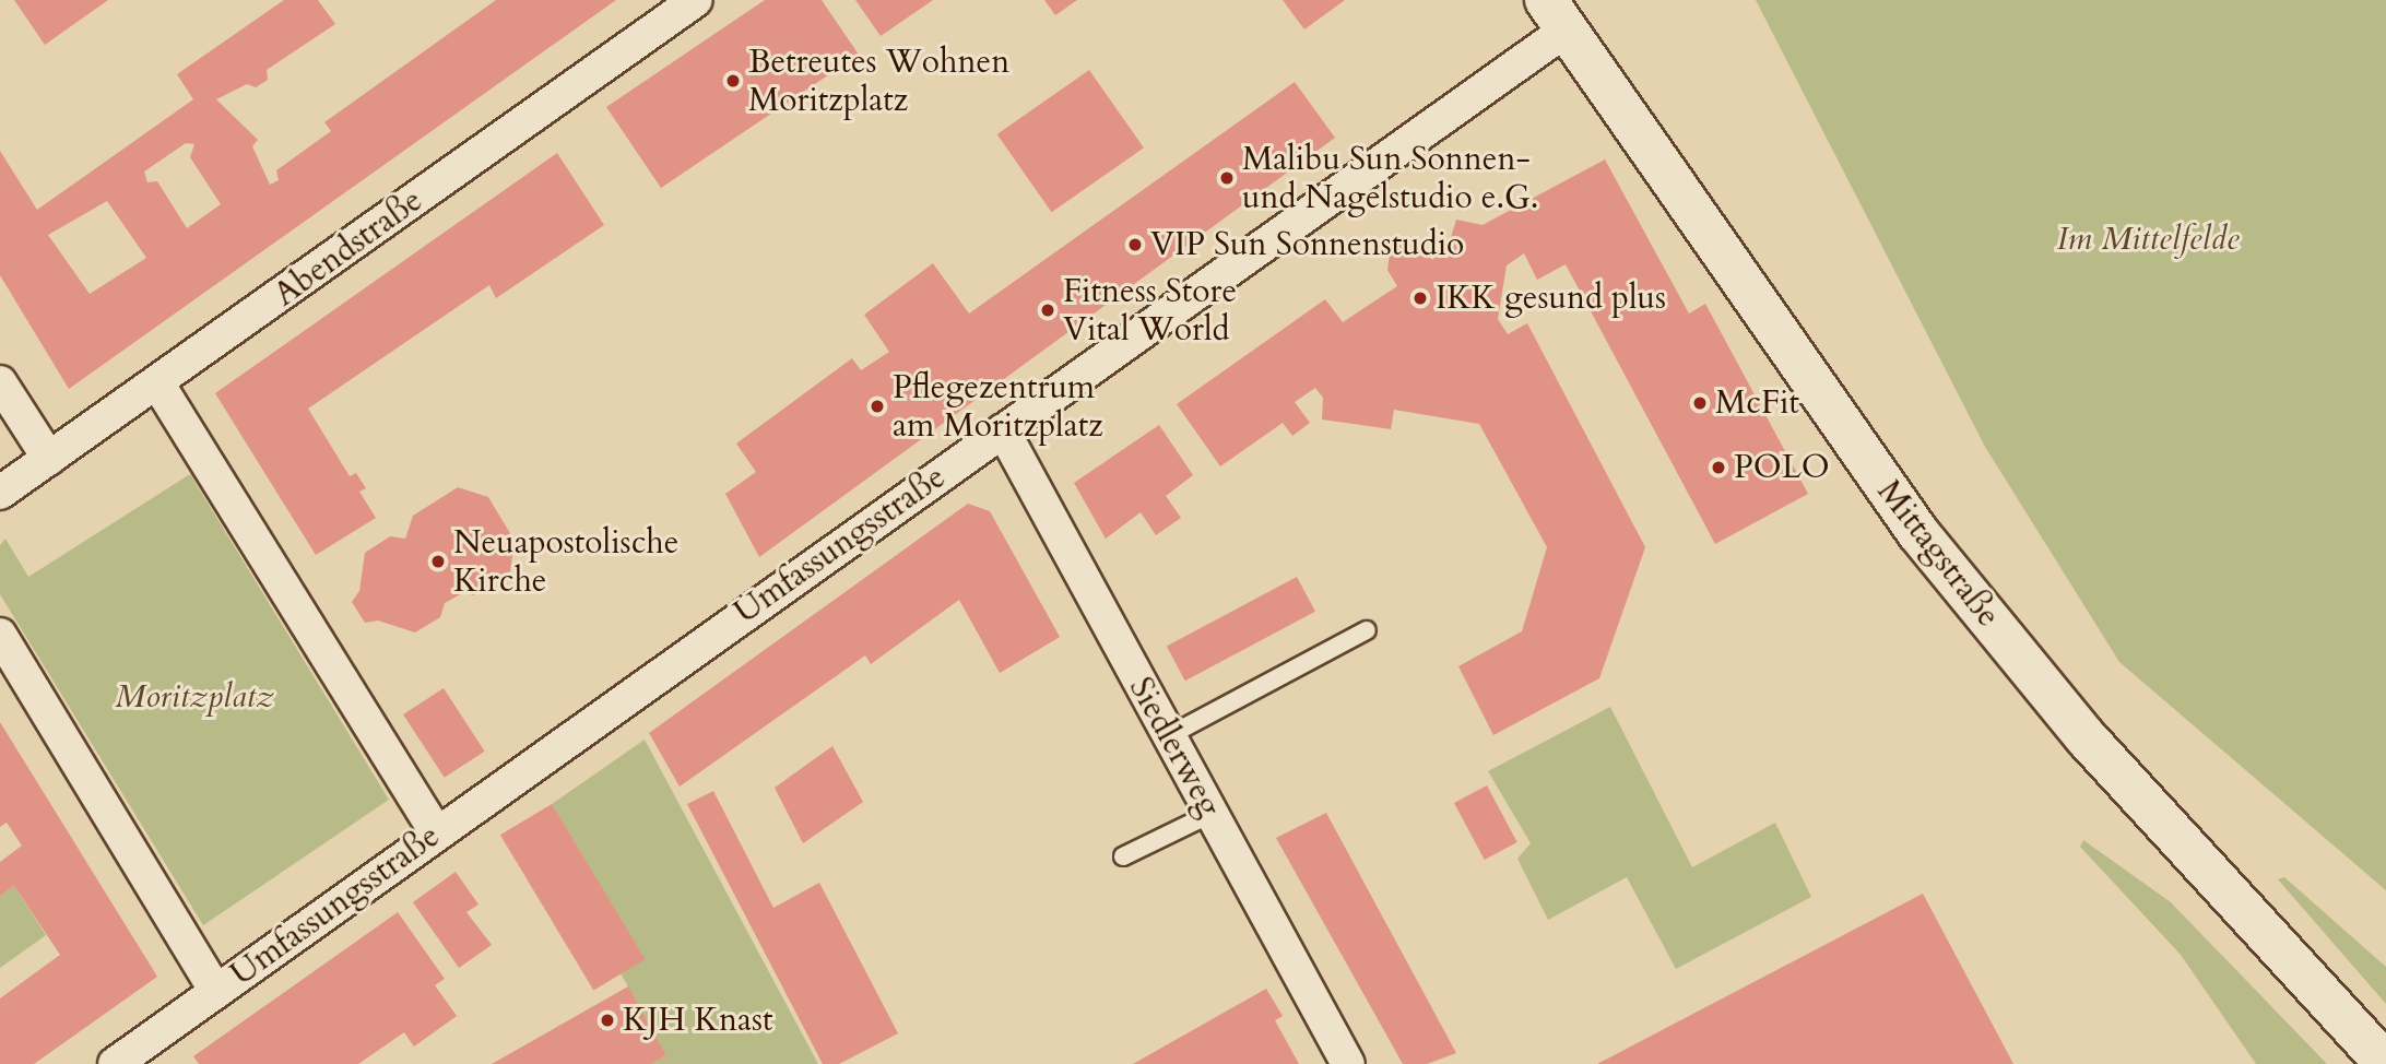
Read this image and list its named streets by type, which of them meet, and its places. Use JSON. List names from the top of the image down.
{
  "streets": {
    "street": [
      "Abendstraße",
      "Umfassungsstraße",
      "Mittagstraße",
      "Siedlerweg"
    ]
  },
  "crossings": [
    ["Umfassungsstraße", "Mittagstraße"],
    ["Umfassungsstraße", "Siedlerweg"]
  ],
  "parks": ["Im Mittelfelde", "Moritzplatz"],
  "places": [
    "Betreutes Wohnen Moritzplatz",
    "Malibu Sun Sonnen- und Nagelstudio e.G.",
    "VIP Sun Sonnenstudio",
    "IKK gesund plus",
    "Fitness Store Vital World",
    "McFit",
    "Pflegezentrum am Moritzplatz",
    "POLO",
    "Neuapostolische Kirche",
    "KJH Knast"
  ]
}
